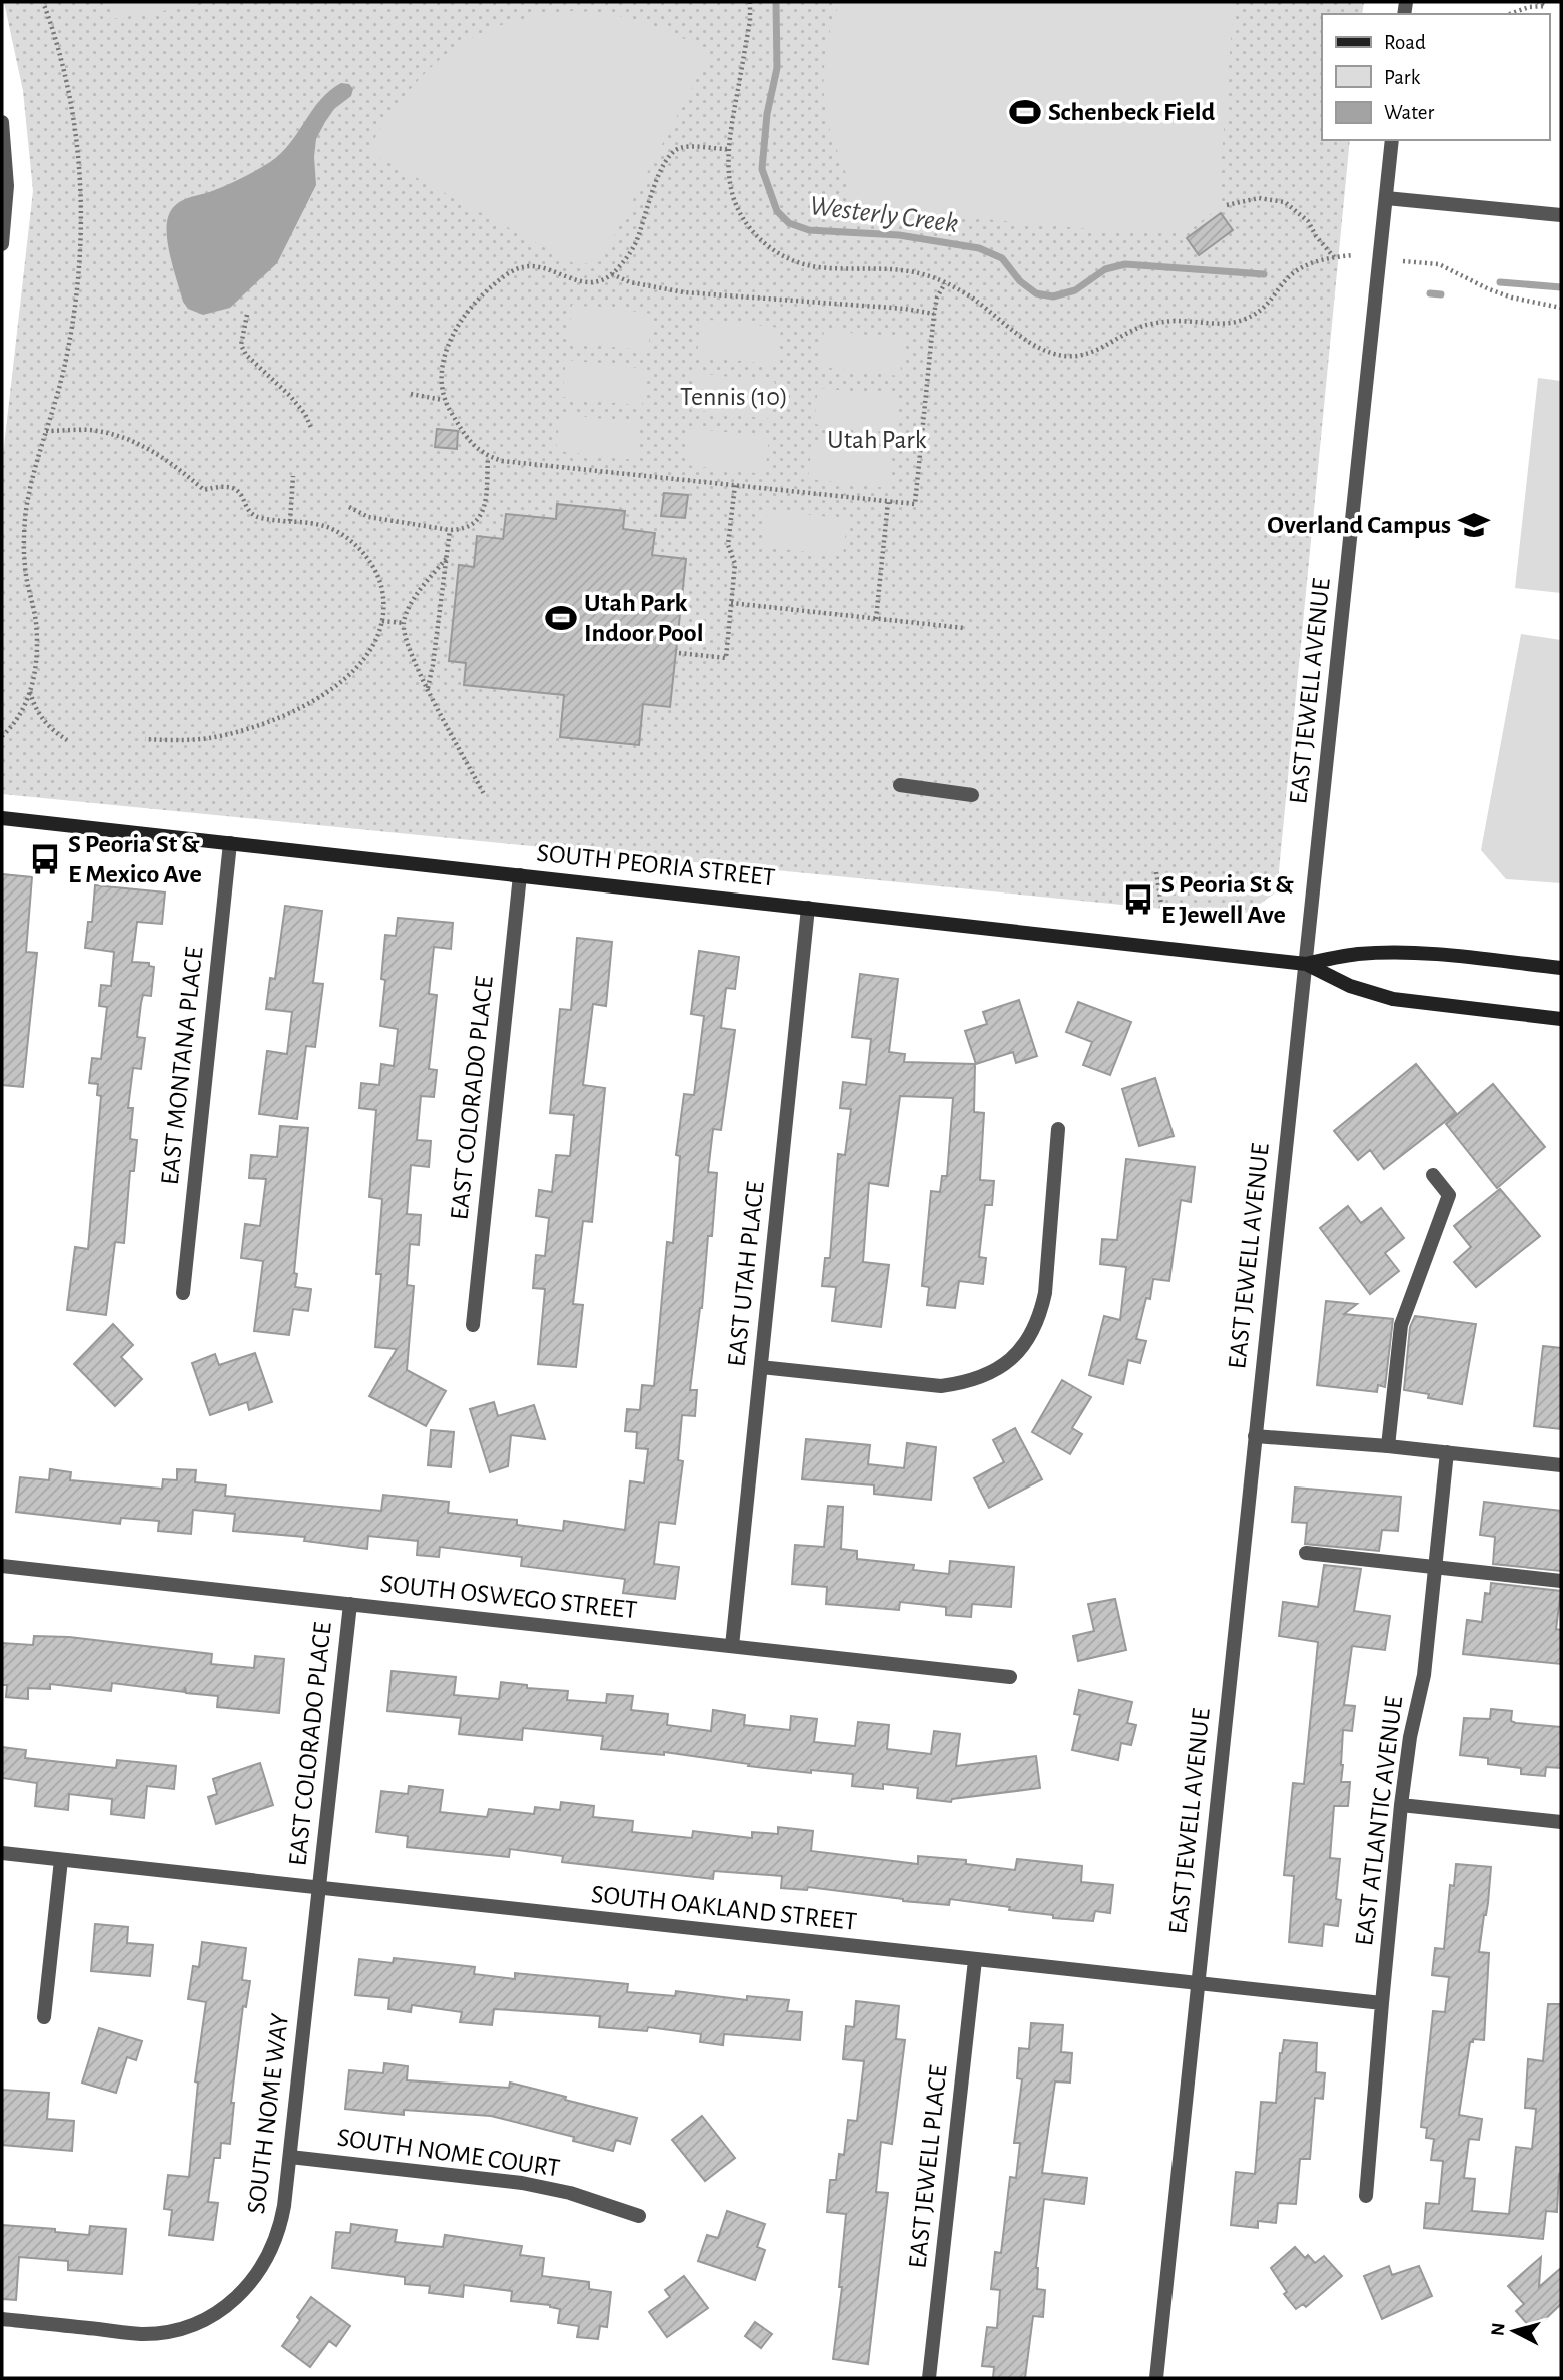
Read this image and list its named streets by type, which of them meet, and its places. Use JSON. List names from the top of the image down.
{
  "streets": {
    "main road": ["SOUTH PEORIA STREET"],
    "street": [
      "EAST JEWELL AVENUE",
      "EAST MONTANA PLACE",
      "EAST COLORADO PLACE",
      "EAST UTAH PLACE",
      "SOUTH OSWEGO STREET",
      "EAST ATLANTIC AVENUE",
      "SOUTH OAKLAND STREET",
      "SOUTH NOME WAY",
      "SOUTH NOME COURT",
      "EAST JEWELL PLACE"
    ]
  },
  "crossings": [
    ["EAST JEWELL AVENUE", "SOUTH PEORIA STREET"],
    ["EAST JEWELL AVENUE", "SOUTH OAKLAND STREET"],
    ["SOUTH PEORIA STREET", "EAST MONTANA PLACE"],
    ["SOUTH PEORIA STREET", "EAST COLORADO PLACE"],
    ["SOUTH PEORIA STREET", "EAST UTAH PLACE"],
    ["EAST COLORADO PLACE", "SOUTH OSWEGO STREET"],
    ["EAST COLORADO PLACE", "SOUTH OAKLAND STREET"],
    ["EAST COLORADO PLACE", "SOUTH NOME WAY"],
    ["EAST UTAH PLACE", "SOUTH OSWEGO STREET"],
    ["EAST ATLANTIC AVENUE", "SOUTH OAKLAND STREET"],
    ["SOUTH OAKLAND STREET", "SOUTH NOME WAY"],
    ["SOUTH OAKLAND STREET", "EAST JEWELL PLACE"],
    ["SOUTH NOME WAY", "SOUTH NOME COURT"]
  ],
  "water": ["Westerly Creek"],
  "parks": ["Tennis (10)", "Utah Park"],
  "places": {
    "sports": ["Schenbeck Field", "Utah Park Indoor Pool"],
    "school or university": ["Overland Campus"],
    "bus stop": ["S Peoria St & E Mexico Ave", "S Peoria St & E Jewell Ave"]
  },
  "legend": ["Road", "Park", "Water"],
  "north": "left"
}
